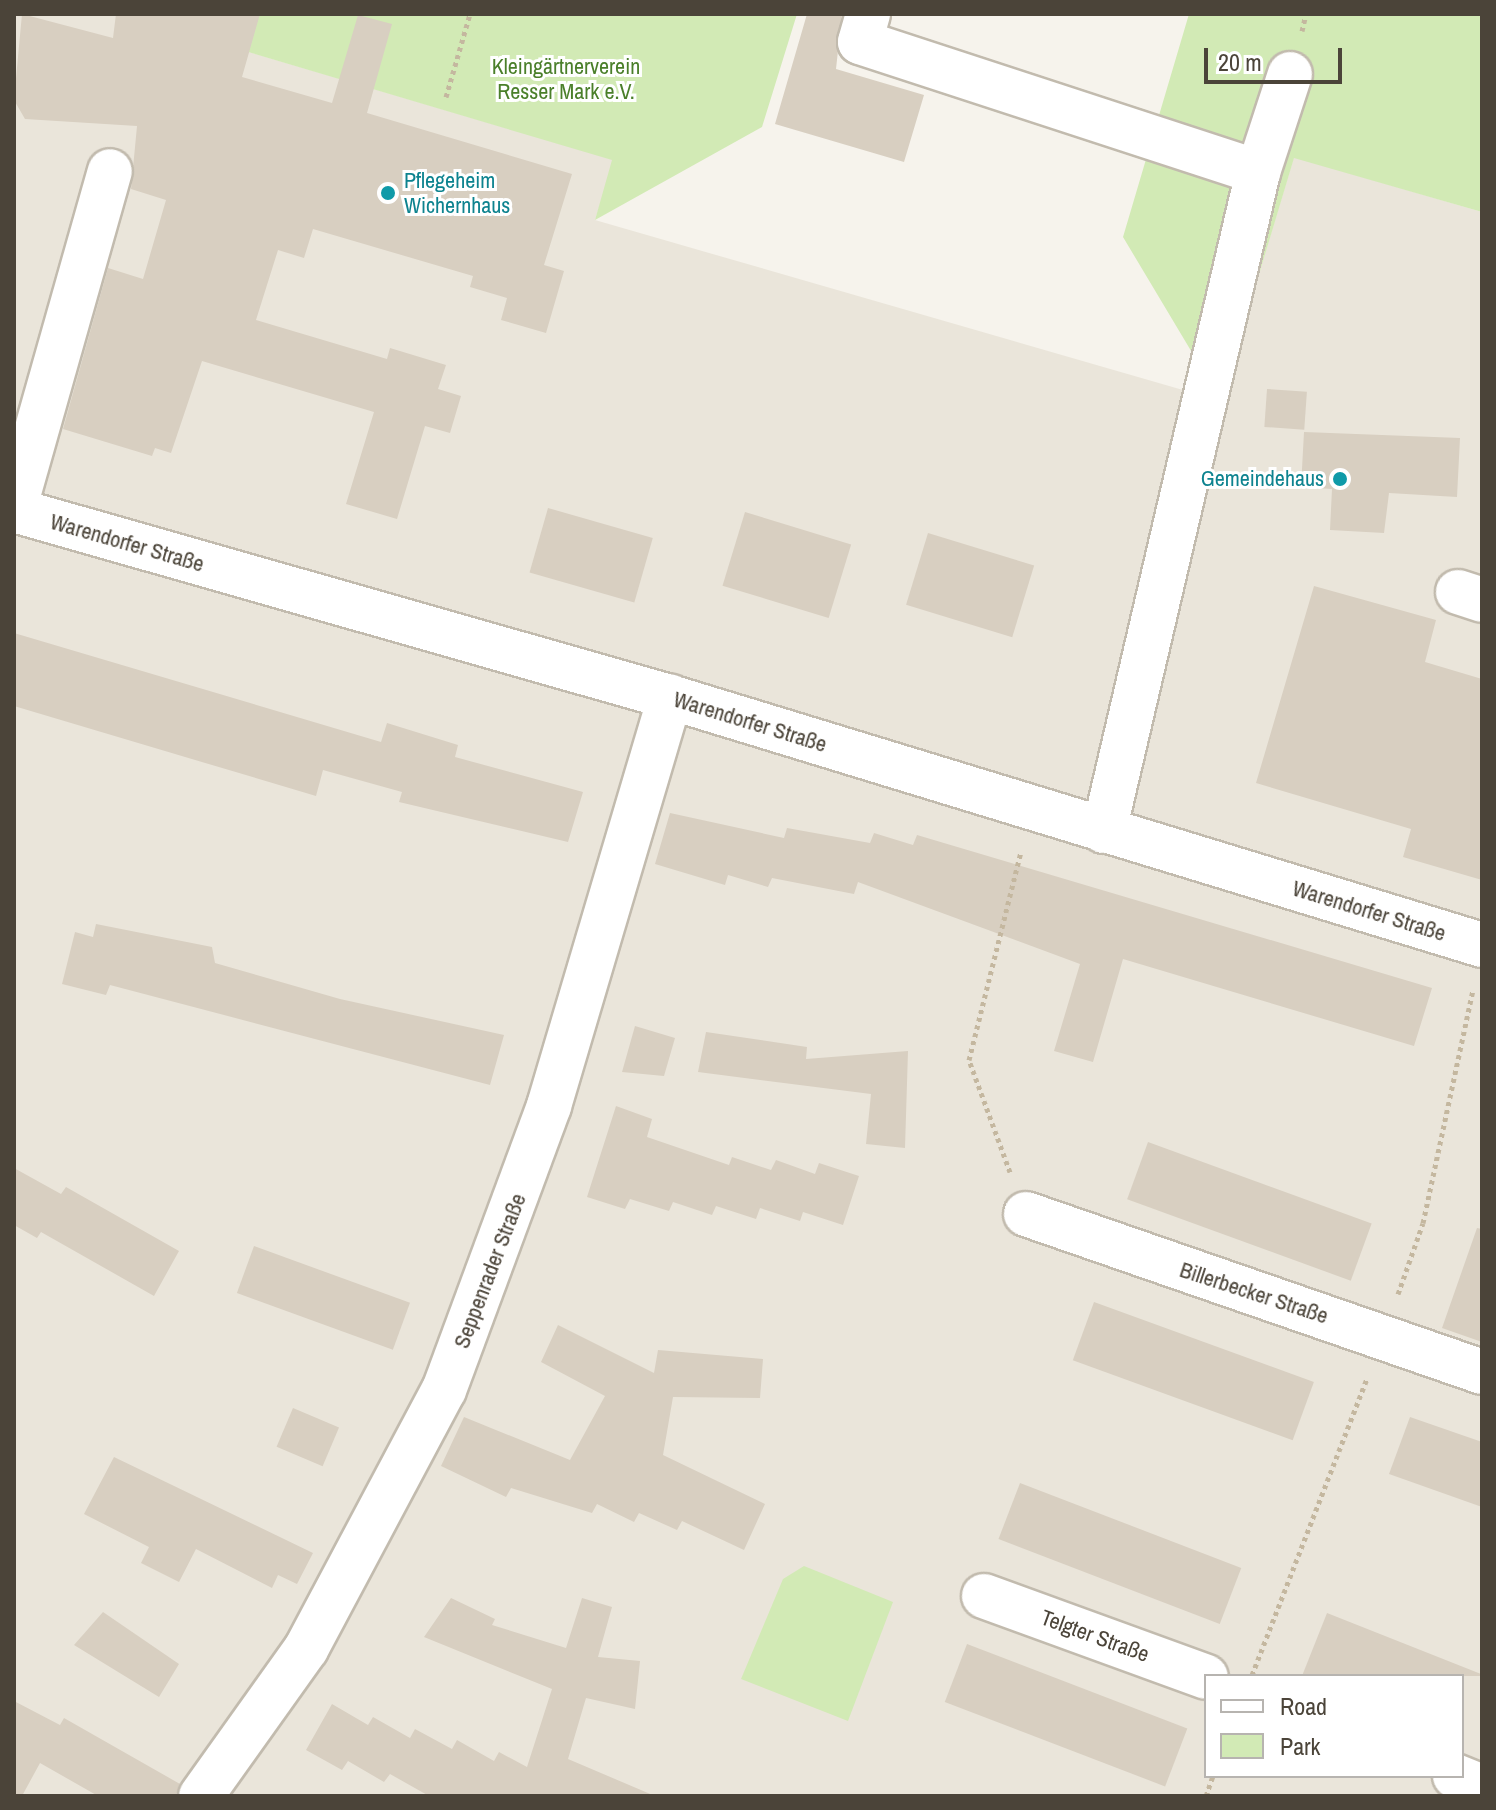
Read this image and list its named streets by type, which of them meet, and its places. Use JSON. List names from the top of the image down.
{
  "streets": {
    "street": [
      "Warendorfer Straße",
      "Seppenrader Straße",
      "Billerbecker Straße",
      "Telgter Straße"
    ]
  },
  "crossings": [
    ["Warendorfer Straße", "Seppenrader Straße"]
  ],
  "parks": ["Kleingärtnerverein Resser Mark e.V."],
  "places": ["Pflegeheim Wichernhaus", "Gemeindehaus"],
  "legend": ["Road", "Park"],
  "scale_bar": "20 m"
}
